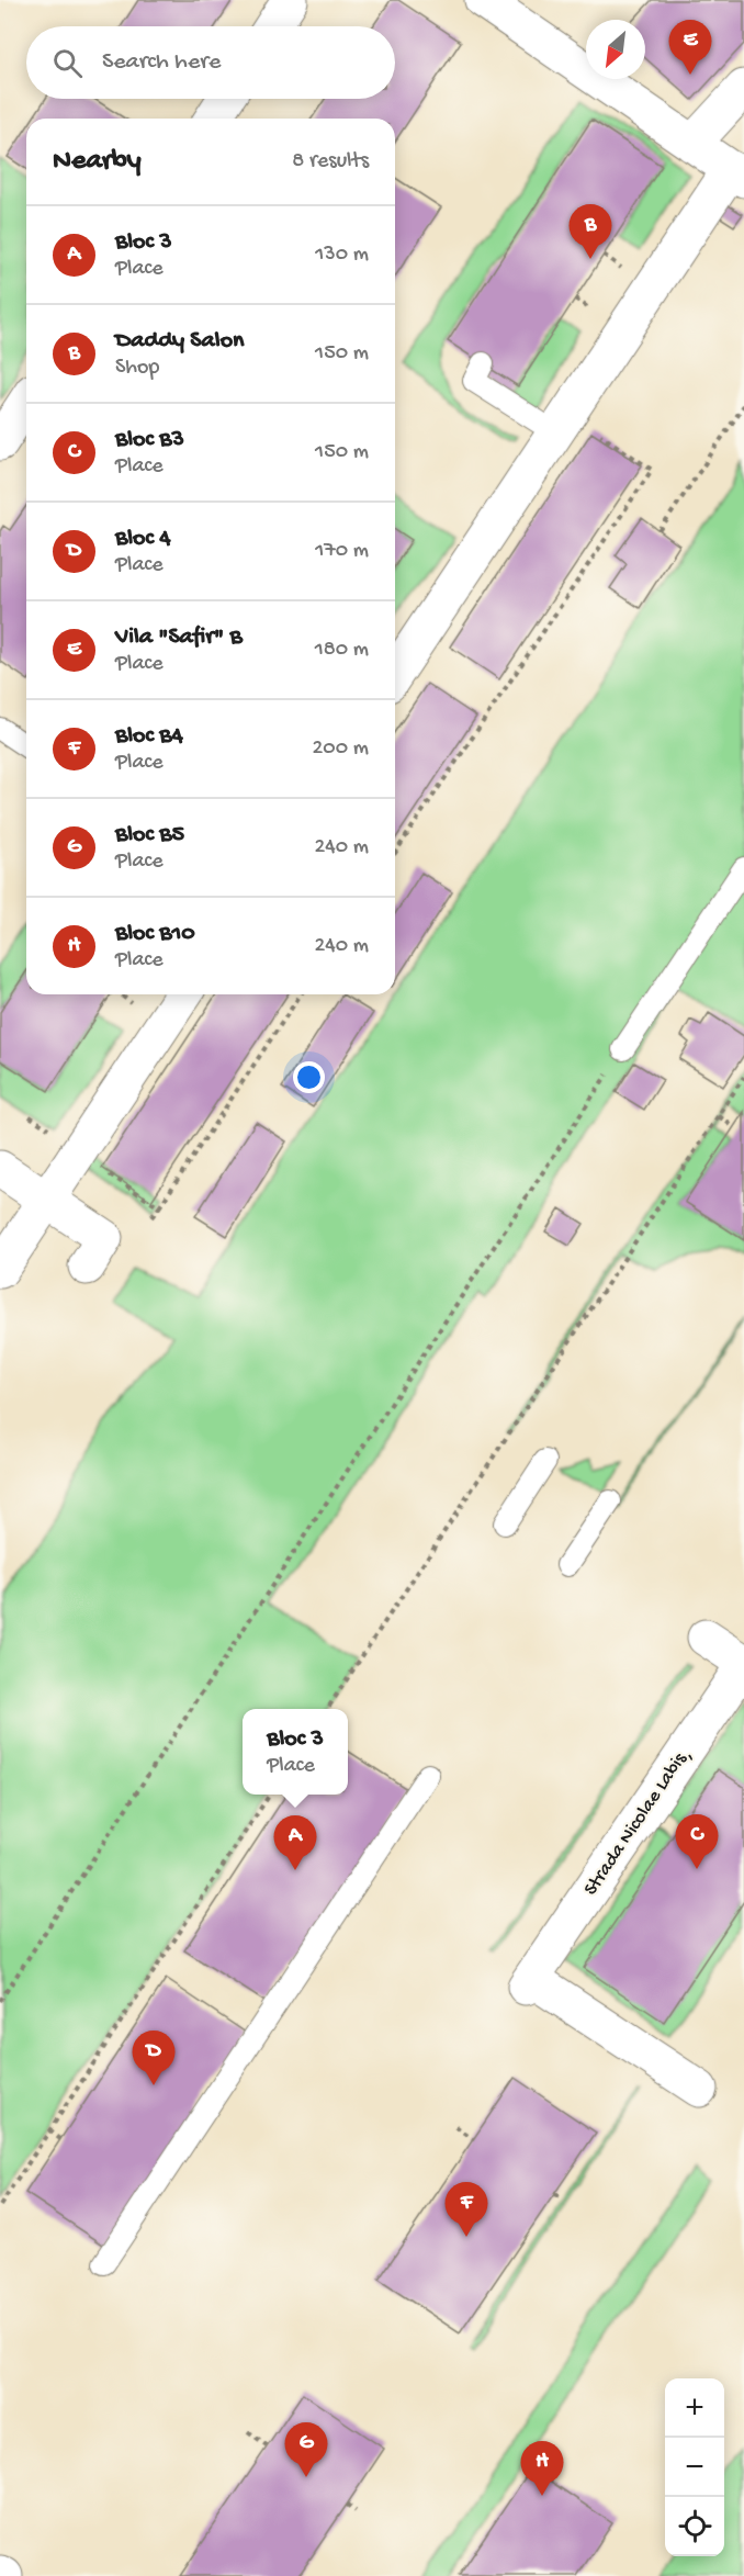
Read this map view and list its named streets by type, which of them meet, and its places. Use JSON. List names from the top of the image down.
{
  "streets": {
    "street": ["Strada Nicolae Labiș"]
  },
  "north": "bottom left",
  "page": {
    "pins": [
      "E",
      "B",
      "C",
      "A",
      "D",
      "F",
      "G",
      "H"
    ],
    "search": "Search here",
    "heading": ["Nearby", "8 results"],
    "list": [
      {
        "mark": "A",
        "name": "Bloc 3",
        "note": "Place",
        "value": "130 m"
      },
      {
        "mark": "B",
        "name": "Daddy Salon",
        "note": "Shop",
        "value": "150 m"
      },
      {
        "mark": "C",
        "name": "Bloc B3",
        "note": "Place",
        "value": "150 m"
      },
      {
        "mark": "D",
        "name": "Bloc 4",
        "note": "Place",
        "value": "170 m"
      },
      {
        "mark": "E",
        "name": "Vila \"Safir\" B",
        "note": "Place",
        "value": "180 m"
      },
      {
        "mark": "F",
        "name": "Bloc B4",
        "note": "Place",
        "value": "200 m"
      },
      {
        "mark": "G",
        "name": "Bloc B5",
        "note": "Place",
        "value": "240 m"
      },
      {
        "mark": "H",
        "name": "Bloc B10",
        "note": "Place",
        "value": "240 m"
      }
    ],
    "popup": ["Bloc 3", "Place"],
    "map_buttons": ["+", "−"]
  }
}
